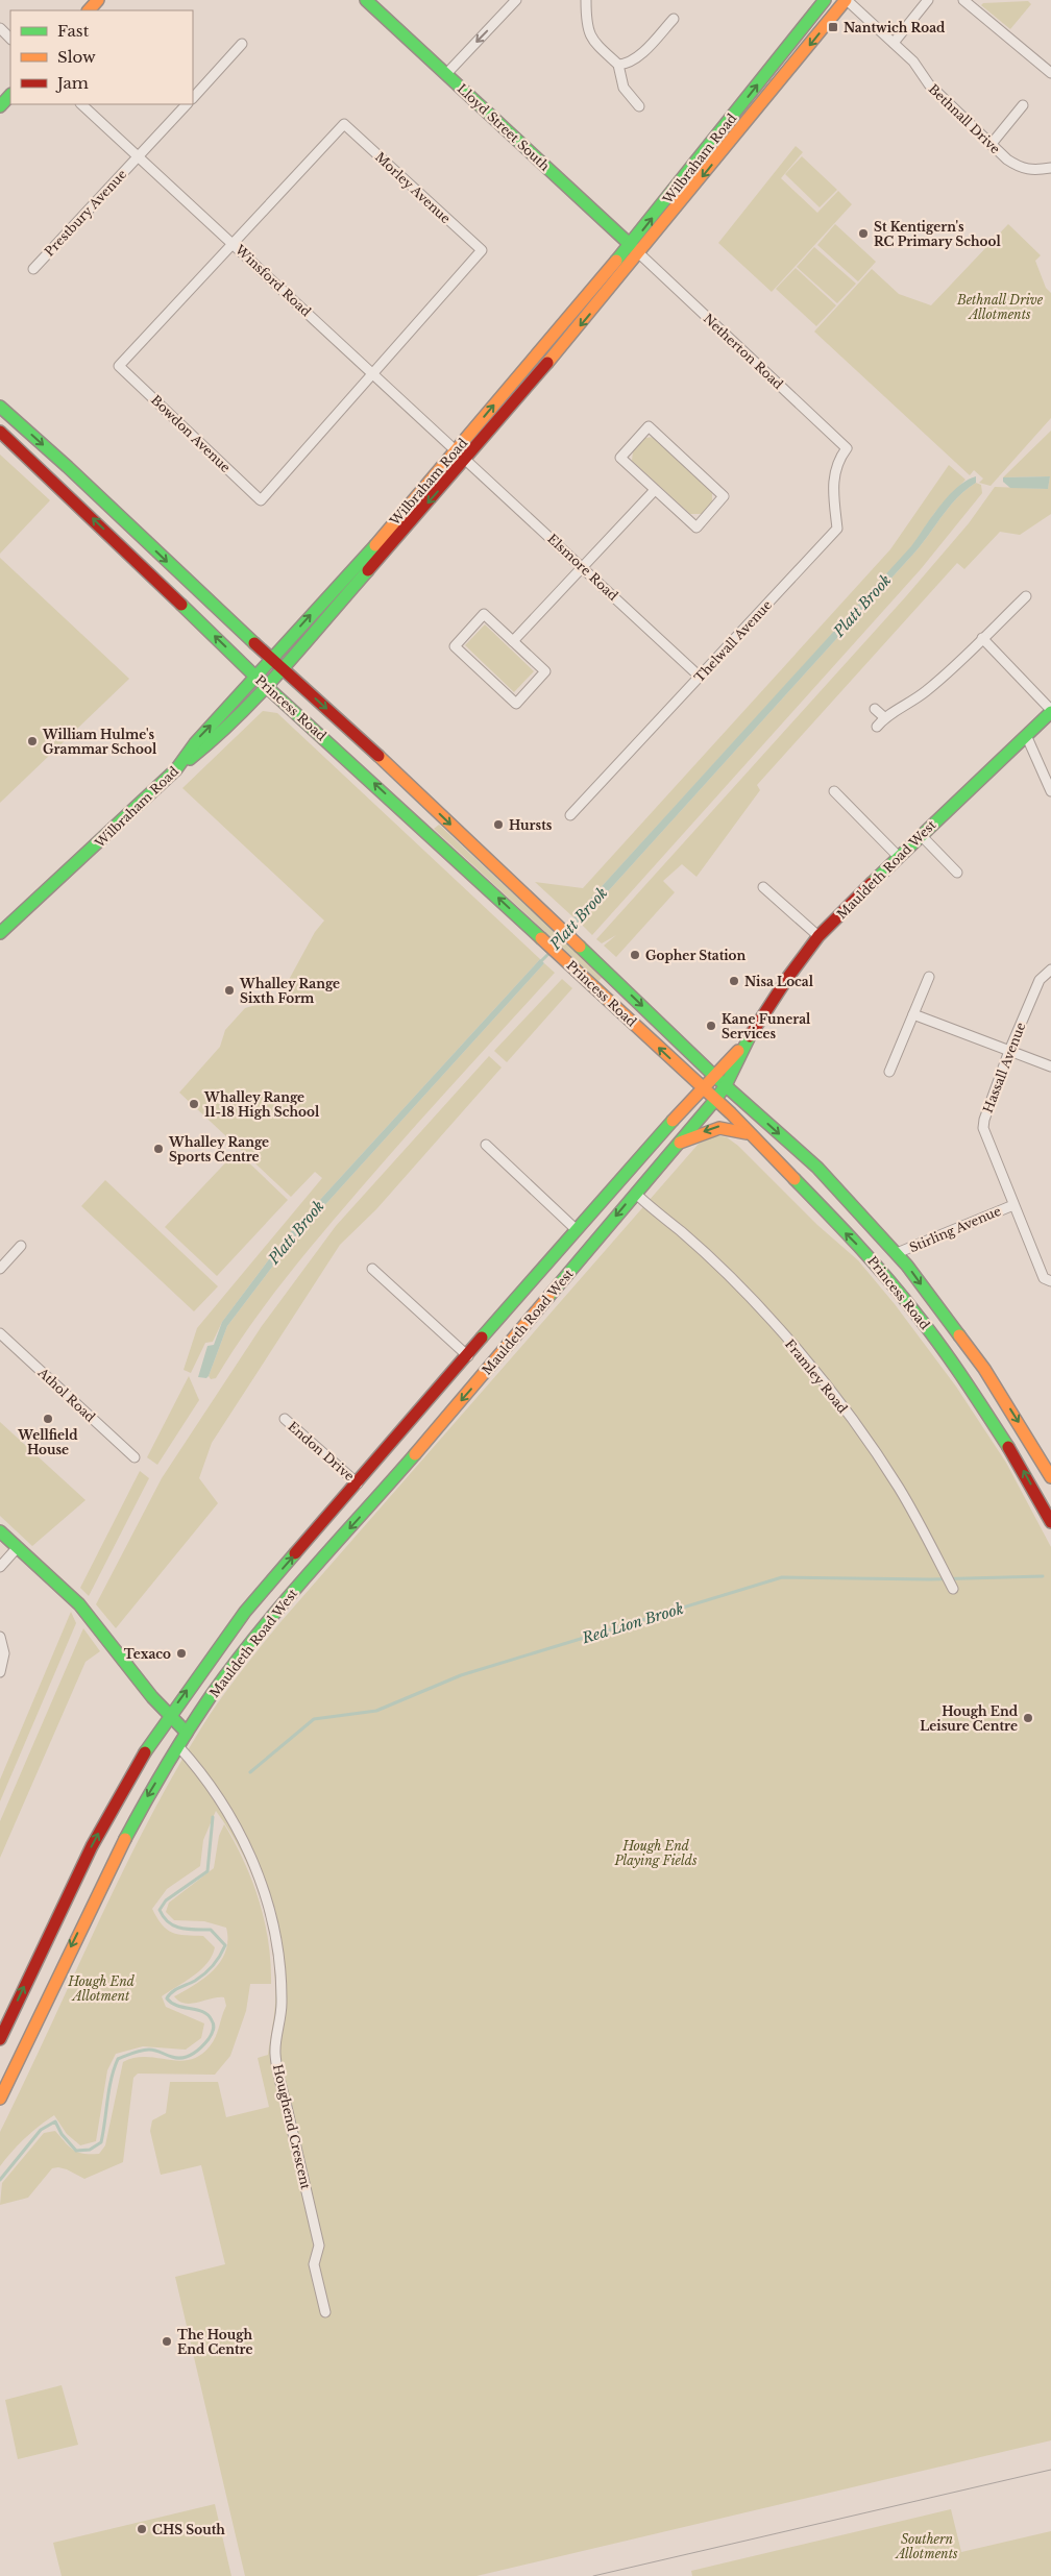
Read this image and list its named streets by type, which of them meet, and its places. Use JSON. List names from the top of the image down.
{
  "streets": {
    "main road": [
      "Lloyd Street South",
      "Wilbraham Road",
      "Princess Road",
      "Mauldeth Road West"
    ],
    "street": [
      "Bethnall Drive",
      "Morley Avenue",
      "Prestbury Avenue",
      "Winsford Road",
      "Netherton Road",
      "Bowdon Avenue",
      "Elsmore Road",
      "Thelwall Avenue",
      "Hassall Avenue",
      "Stirling Avenue",
      "Framley Road",
      "Athol Road",
      "Endon Drive",
      "Houghend Crescent"
    ]
  },
  "crossings": [
    ["Bethnall Drive", "Wilbraham Road"],
    ["Lloyd Street South", "Wilbraham Road"],
    ["Lloyd Street South", "Netherton Road"],
    ["Wilbraham Road", "Winsford Road"],
    ["Wilbraham Road", "Netherton Road"],
    ["Wilbraham Road", "Elsmore Road"],
    ["Wilbraham Road", "Princess Road"],
    ["Morley Avenue", "Winsford Road"],
    ["Morley Avenue", "Bowdon Avenue"],
    ["Prestbury Avenue", "Winsford Road"],
    ["Winsford Road", "Bowdon Avenue"],
    ["Winsford Road", "Elsmore Road"],
    ["Netherton Road", "Thelwall Avenue"],
    ["Elsmore Road", "Thelwall Avenue"],
    ["Princess Road", "Mauldeth Road West"],
    ["Princess Road", "Stirling Avenue"],
    ["Mauldeth Road West", "Endon Drive"],
    ["Mauldeth Road West", "Houghend Crescent"],
    ["Hassall Avenue", "Stirling Avenue"]
  ],
  "water": ["Platt Brook", "Red Lion Brook"],
  "parks": [
    "Bethnall Drive Allotments",
    "Hough End Playing Fields",
    "Hough End Allotment",
    "Southern Allotments"
  ],
  "places": {
    "transit": ["Nantwich Road"],
    "other": [
      "St Kentigern's RC Primary School",
      "William Hulme's Grammar School",
      "Hursts",
      "Gopher Station",
      "Nisa Local",
      "Whalley Range Sixth Form",
      "Kane Funeral Services",
      "Whalley Range 11-18 High School",
      "Whalley Range Sports Centre",
      "Wellfield House",
      "Texaco",
      "Hough End Leisure Centre",
      "The Hough End Centre",
      "CHS South"
    ]
  },
  "legend": ["Fast", "Slow", "Jam"]
}
